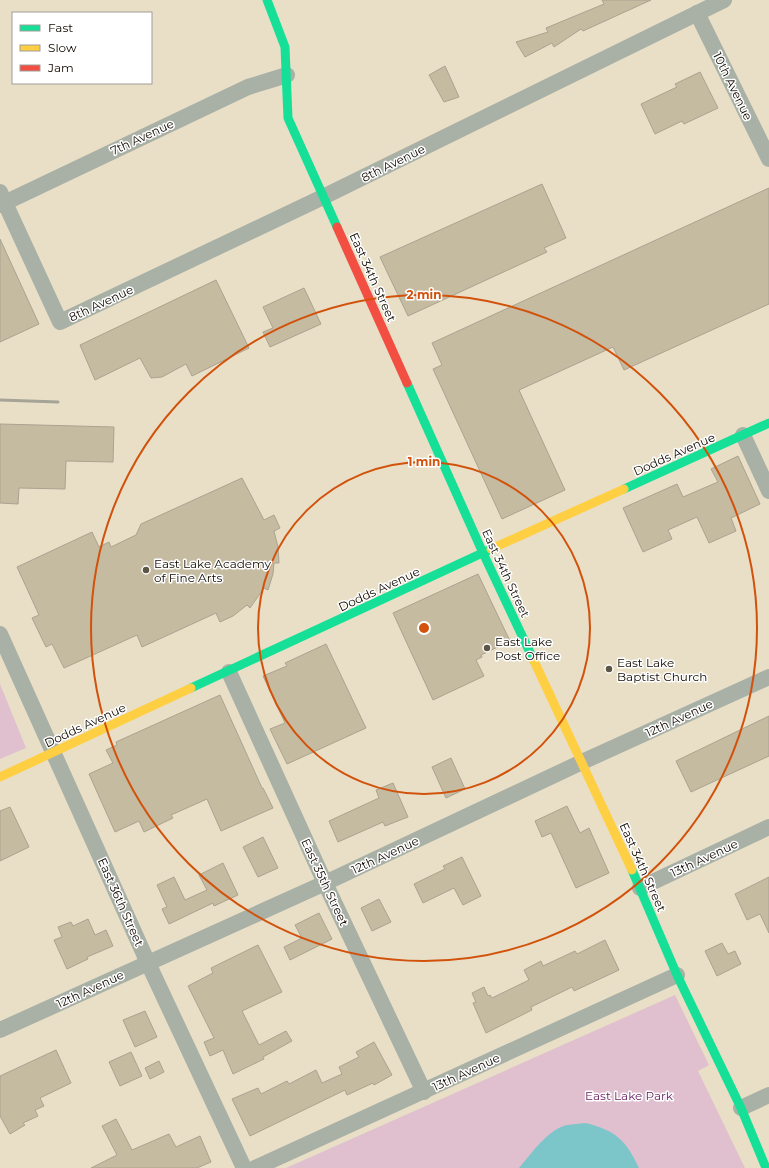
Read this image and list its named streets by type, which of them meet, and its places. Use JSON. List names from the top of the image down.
{
  "streets": {
    "street": [
      "10th Avenue",
      "7th Avenue",
      "8th Avenue",
      "East 34th Street",
      "Dodds Avenue",
      "12th Avenue",
      "13th Avenue",
      "East 35th Street",
      "East 36th Street"
    ]
  },
  "crossings": [
    ["10th Avenue", "8th Avenue"],
    ["7th Avenue", "8th Avenue"],
    ["7th Avenue", "East 34th Street"],
    ["8th Avenue", "East 34th Street"],
    ["East 34th Street", "Dodds Avenue"],
    ["East 34th Street", "12th Avenue"],
    ["East 34th Street", "13th Avenue"],
    ["Dodds Avenue", "East 35th Street"],
    ["Dodds Avenue", "East 36th Street"],
    ["12th Avenue", "East 35th Street"],
    ["12th Avenue", "East 36th Street"],
    ["13th Avenue", "East 35th Street"]
  ],
  "parks": ["East Lake Park"],
  "places": ["East Lake Academy of Fine Arts", "East Lake Post Office", "East Lake Baptist Church"],
  "legend": ["Fast", "Slow", "Jam"],
  "rings": ["2 min", "1 min"]
}
